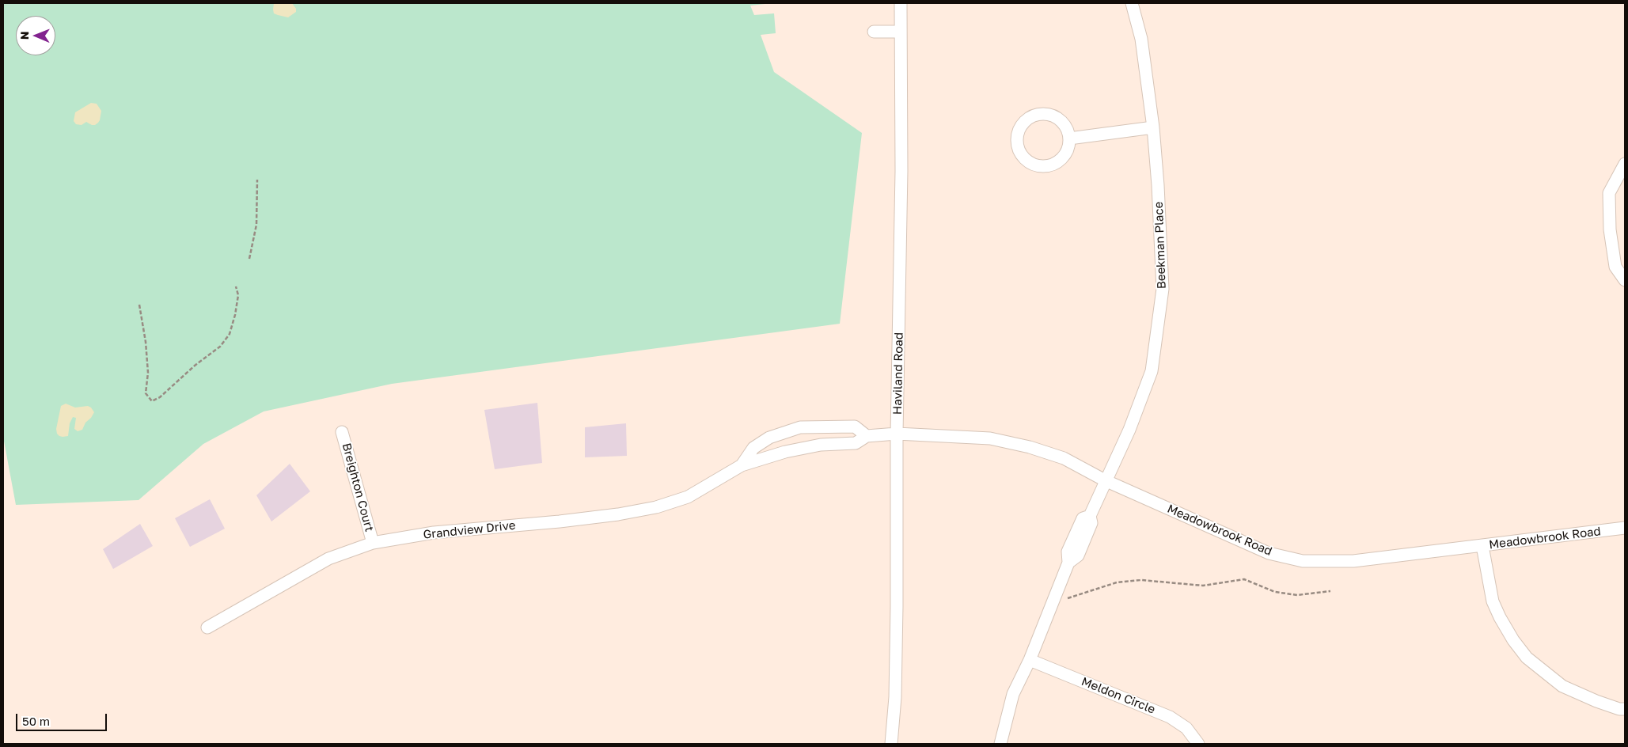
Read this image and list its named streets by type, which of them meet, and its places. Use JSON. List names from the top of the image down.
{
  "streets": {
    "street": [
      "Beekman Place",
      "Haviland Road",
      "Breighton Court",
      "Grandview Drive",
      "Meadowbrook Road",
      "Meldon Circle"
    ]
  },
  "crossings": [
    ["Beekman Place", "Meadowbrook Road"],
    ["Haviland Road", "Meadowbrook Road"],
    ["Breighton Court", "Grandview Drive"],
    ["Grandview Drive", "Meadowbrook Road"]
  ],
  "scale_bar": "50 m",
  "north": "left"
}
